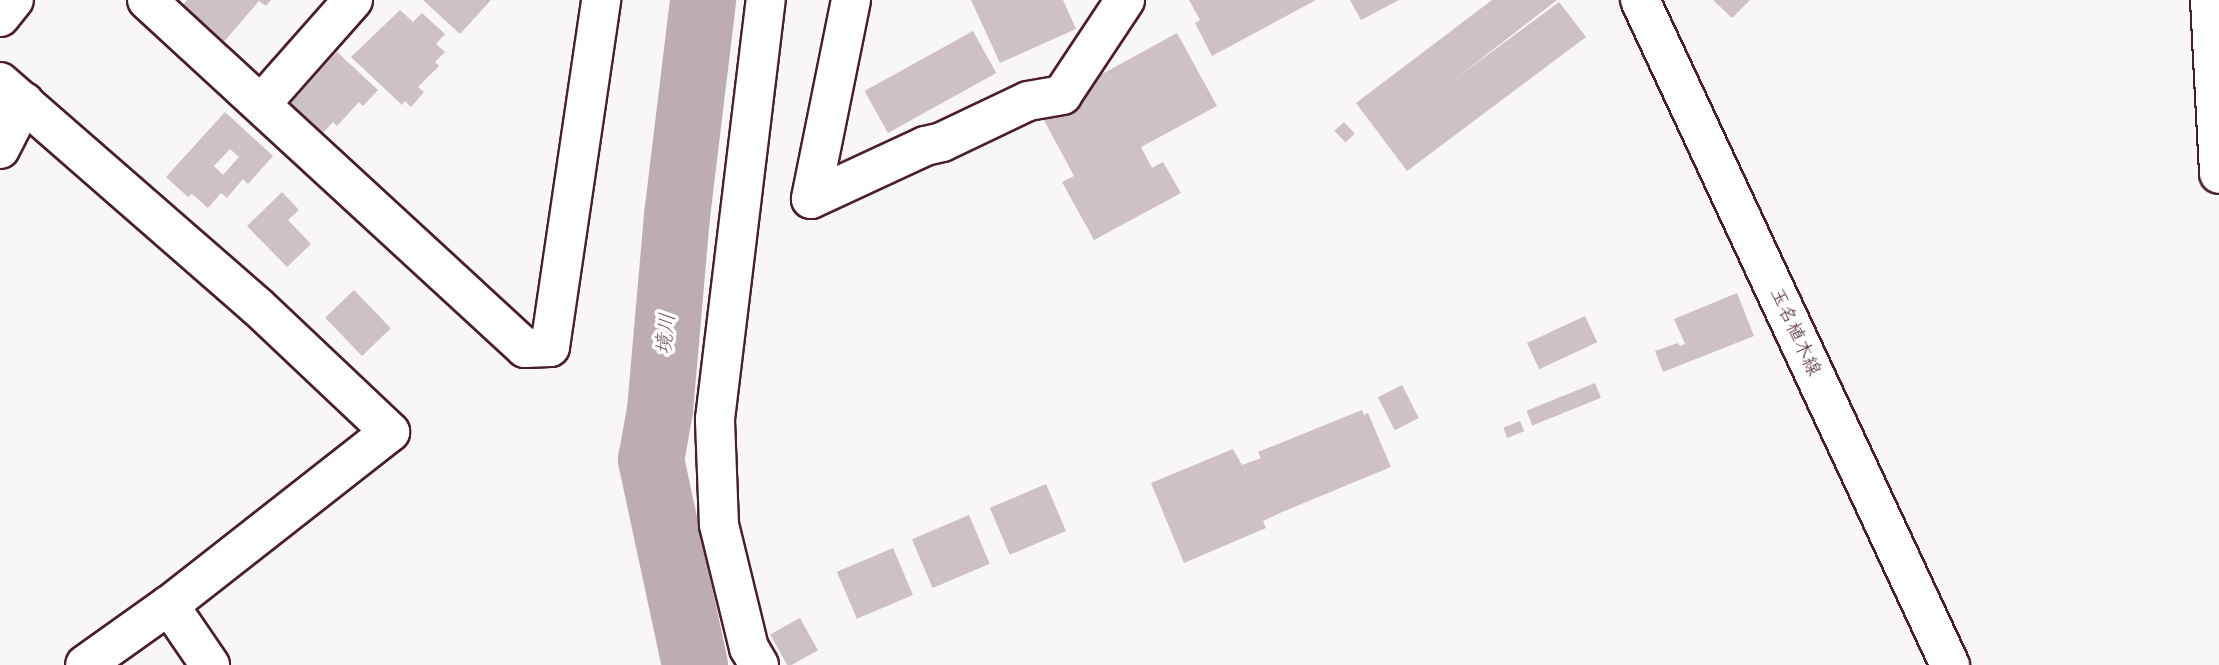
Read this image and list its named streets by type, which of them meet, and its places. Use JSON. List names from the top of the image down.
{
  "streets": {
    "street": ["玉名植木線"]
  },
  "water": ["境川"]
}
